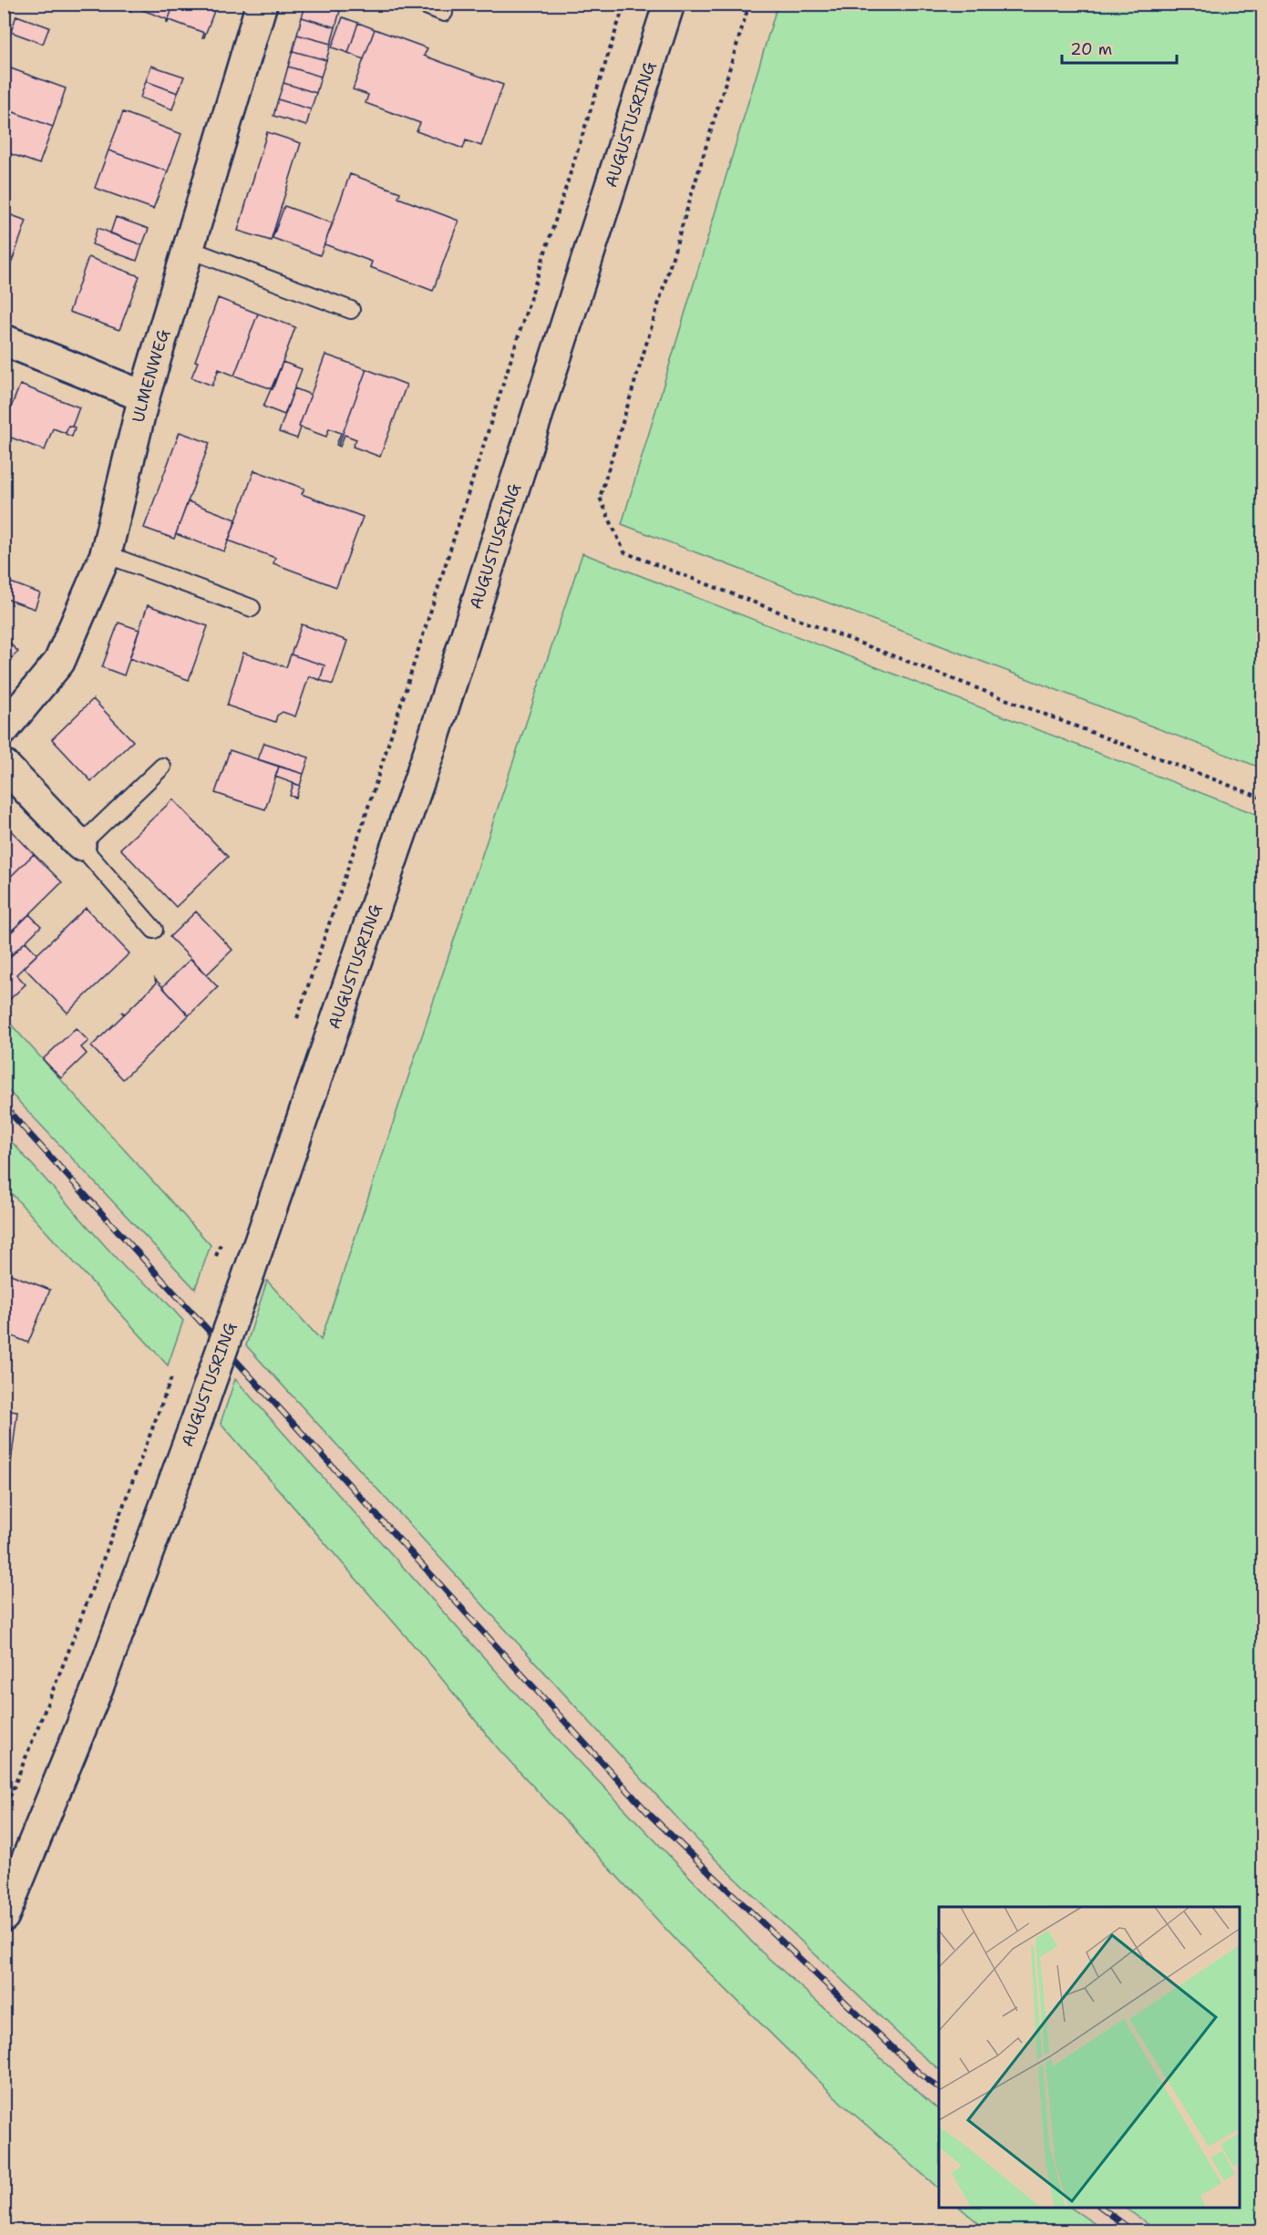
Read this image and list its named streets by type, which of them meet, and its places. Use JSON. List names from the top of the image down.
{
  "streets": {
    "main road": ["AUGUSTUSRING", "ULMENWEG"]
  },
  "scale_bar": "20 m"
}
